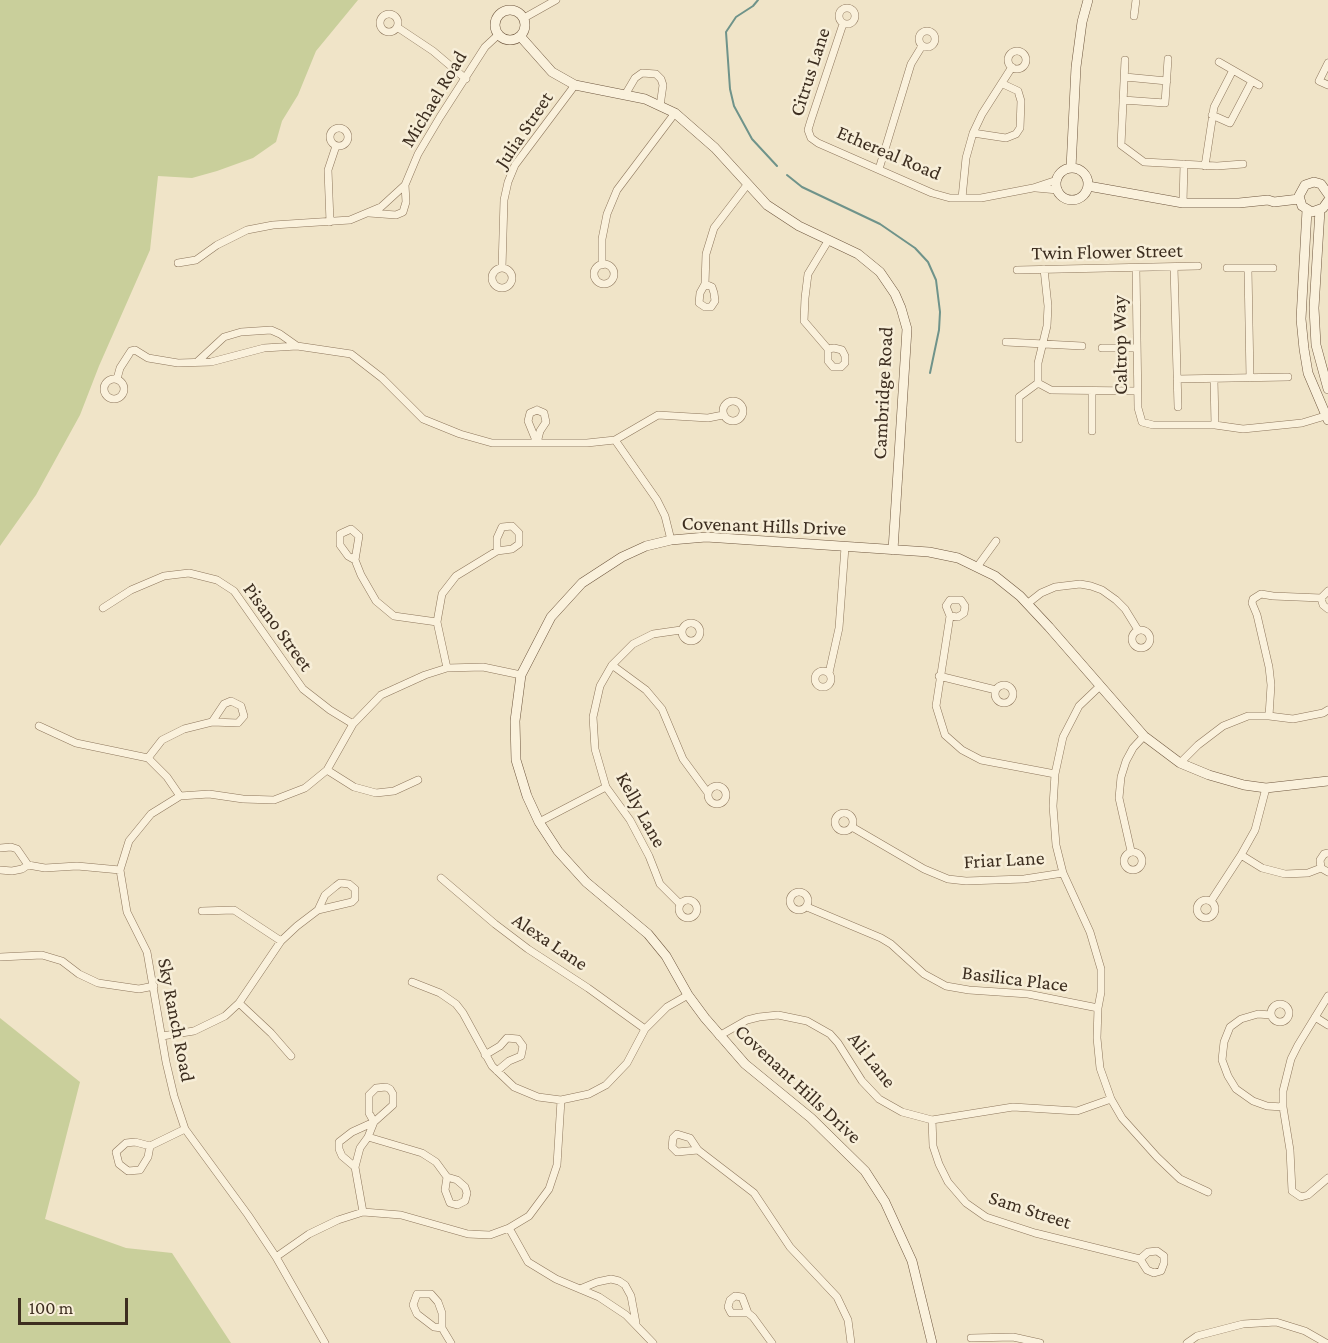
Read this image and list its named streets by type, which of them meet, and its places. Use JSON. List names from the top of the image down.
{
  "streets": {
    "street": [
      "Citrus Lane",
      "Michael Road",
      "Julia Street",
      "Ethereal Road",
      "Twin Flower Street",
      "Caltrop Way",
      "Cambridge Road",
      "Covenant Hills Drive",
      "Pisano Street",
      "Kelly Lane",
      "Friar Lane",
      "Alexa Lane",
      "Basilica Place",
      "Sky Ranch Road",
      "Ali Lane",
      "Sam Street"
    ]
  },
  "crossings": [
    ["Citrus Lane", "Ethereal Road"],
    ["Michael Road", "Cambridge Road"],
    ["Julia Street", "Cambridge Road"],
    ["Twin Flower Street", "Caltrop Way"],
    ["Cambridge Road", "Covenant Hills Drive"],
    ["Covenant Hills Drive", "Sky Ranch Road"],
    ["Covenant Hills Drive", "Ali Lane"],
    ["Pisano Street", "Sky Ranch Road"],
    ["Ali Lane", "Sam Street"]
  ],
  "scale_bar": "100 m"
}
